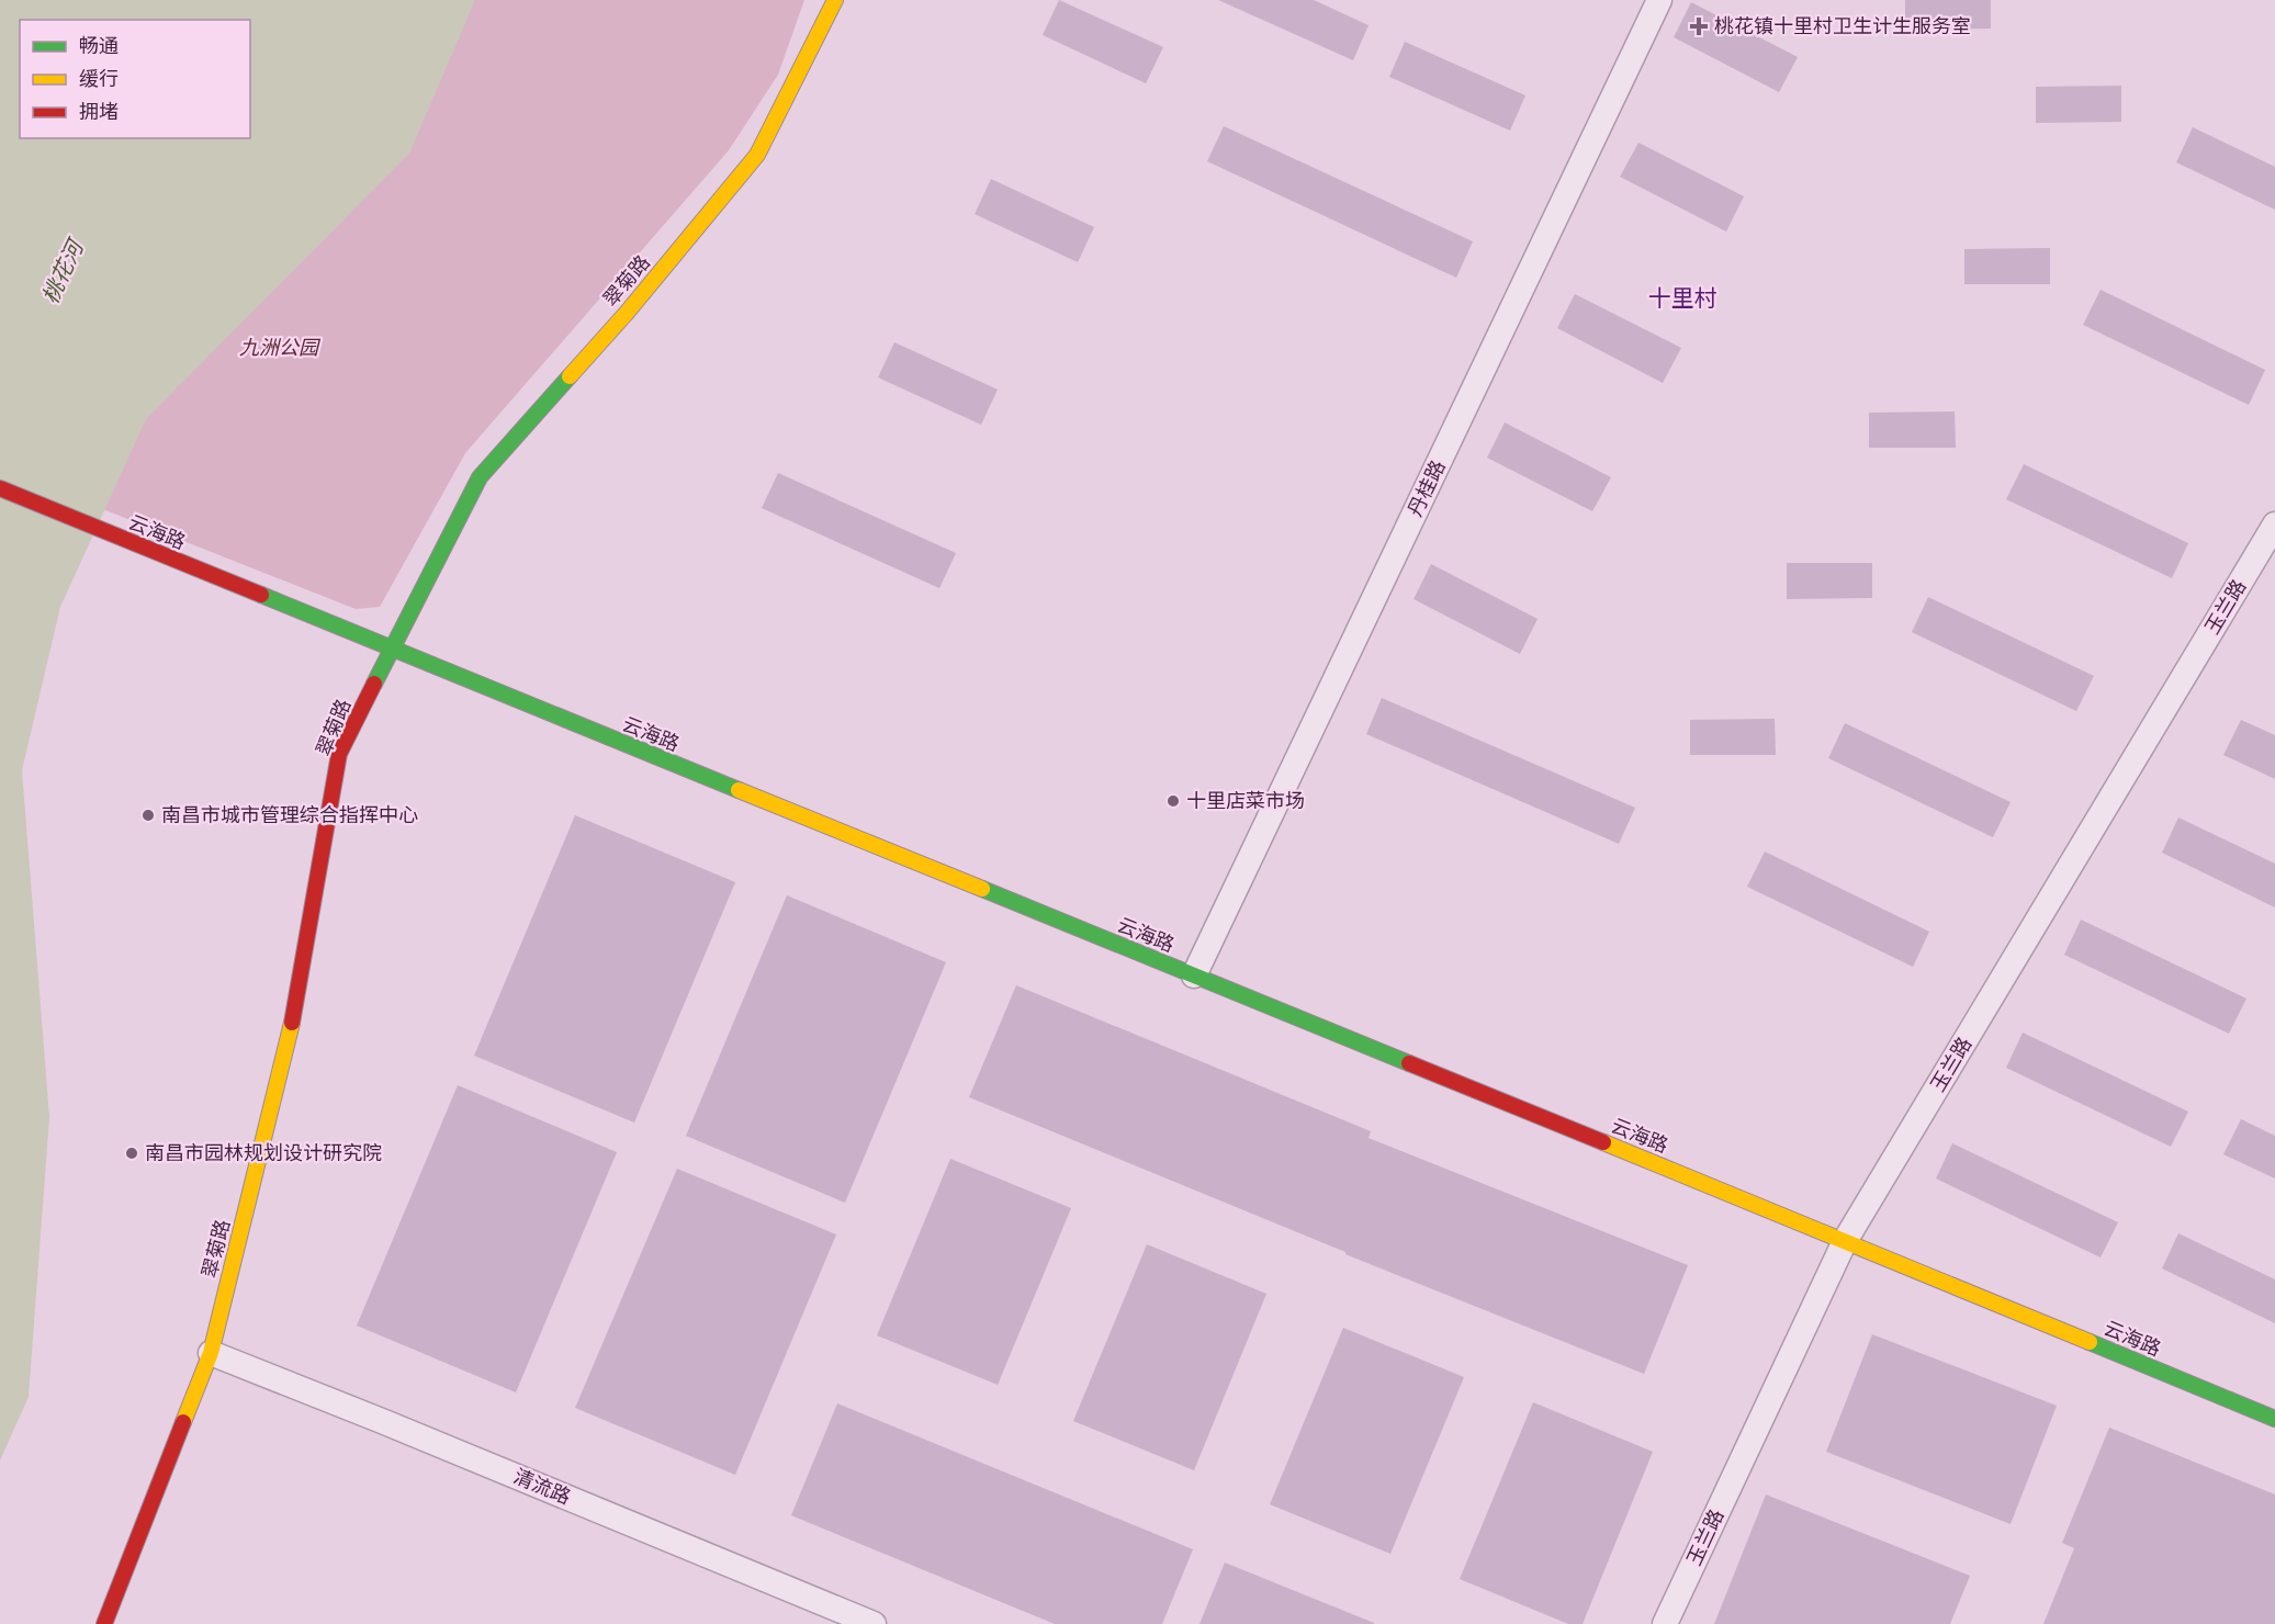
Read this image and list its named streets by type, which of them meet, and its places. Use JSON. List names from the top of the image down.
{
  "streets": {
    "street": [
      "翠菊路",
      "丹桂路",
      "云海路",
      "玉兰路",
      "清流路"
    ]
  },
  "crossings": [
    ["翠菊路", "云海路"],
    ["翠菊路", "清流路"],
    ["丹桂路", "云海路"],
    ["云海路", "玉兰路"]
  ],
  "districts": ["十里村"],
  "water": ["桃花河"],
  "parks": ["九洲公园"],
  "places": {
    "health": ["桃花镇十里村卫生计生服务室"],
    "other": ["十里店菜市场", "南昌市城市管理综合指挥中心", "南昌市园林规划设计研究院"]
  },
  "legend": ["畅通", "缓行", "拥堵"]
}
